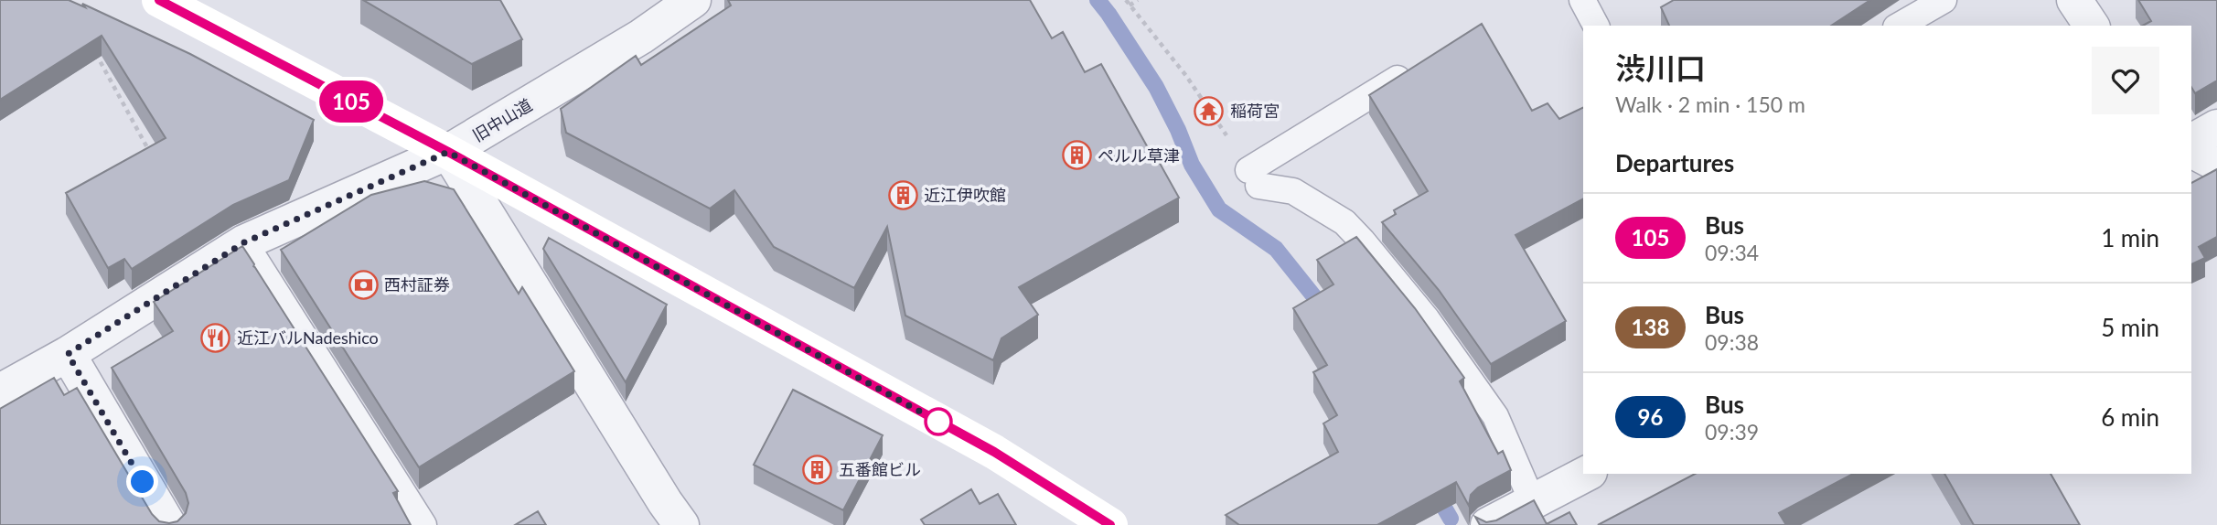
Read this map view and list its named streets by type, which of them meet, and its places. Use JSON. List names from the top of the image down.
{
  "streets": {
    "street": ["旧中山道"]
  },
  "places": {
    "temple": ["稲荷宮"],
    "building": ["ペルル草津", "近江伊吹館", "五番館ビル"],
    "bank": ["西村証券"],
    "restaurant": ["近江バルNadeshico"]
  },
  "lines": ["bus line 105"],
  "page": {
    "on_map": "105",
    "heading": [
      ["渋川口", "Walk · 2 min · 150 m"],
      "Departures"
    ],
    "list": [
      {
        "mark": "105",
        "name": "Bus",
        "note": "09:34",
        "value": "1 min"
      },
      {
        "mark": "138",
        "name": "Bus",
        "note": "09:38",
        "value": "5 min"
      },
      {
        "mark": "96",
        "name": "Bus",
        "note": "09:39",
        "value": "6 min"
      }
    ]
  }
}
